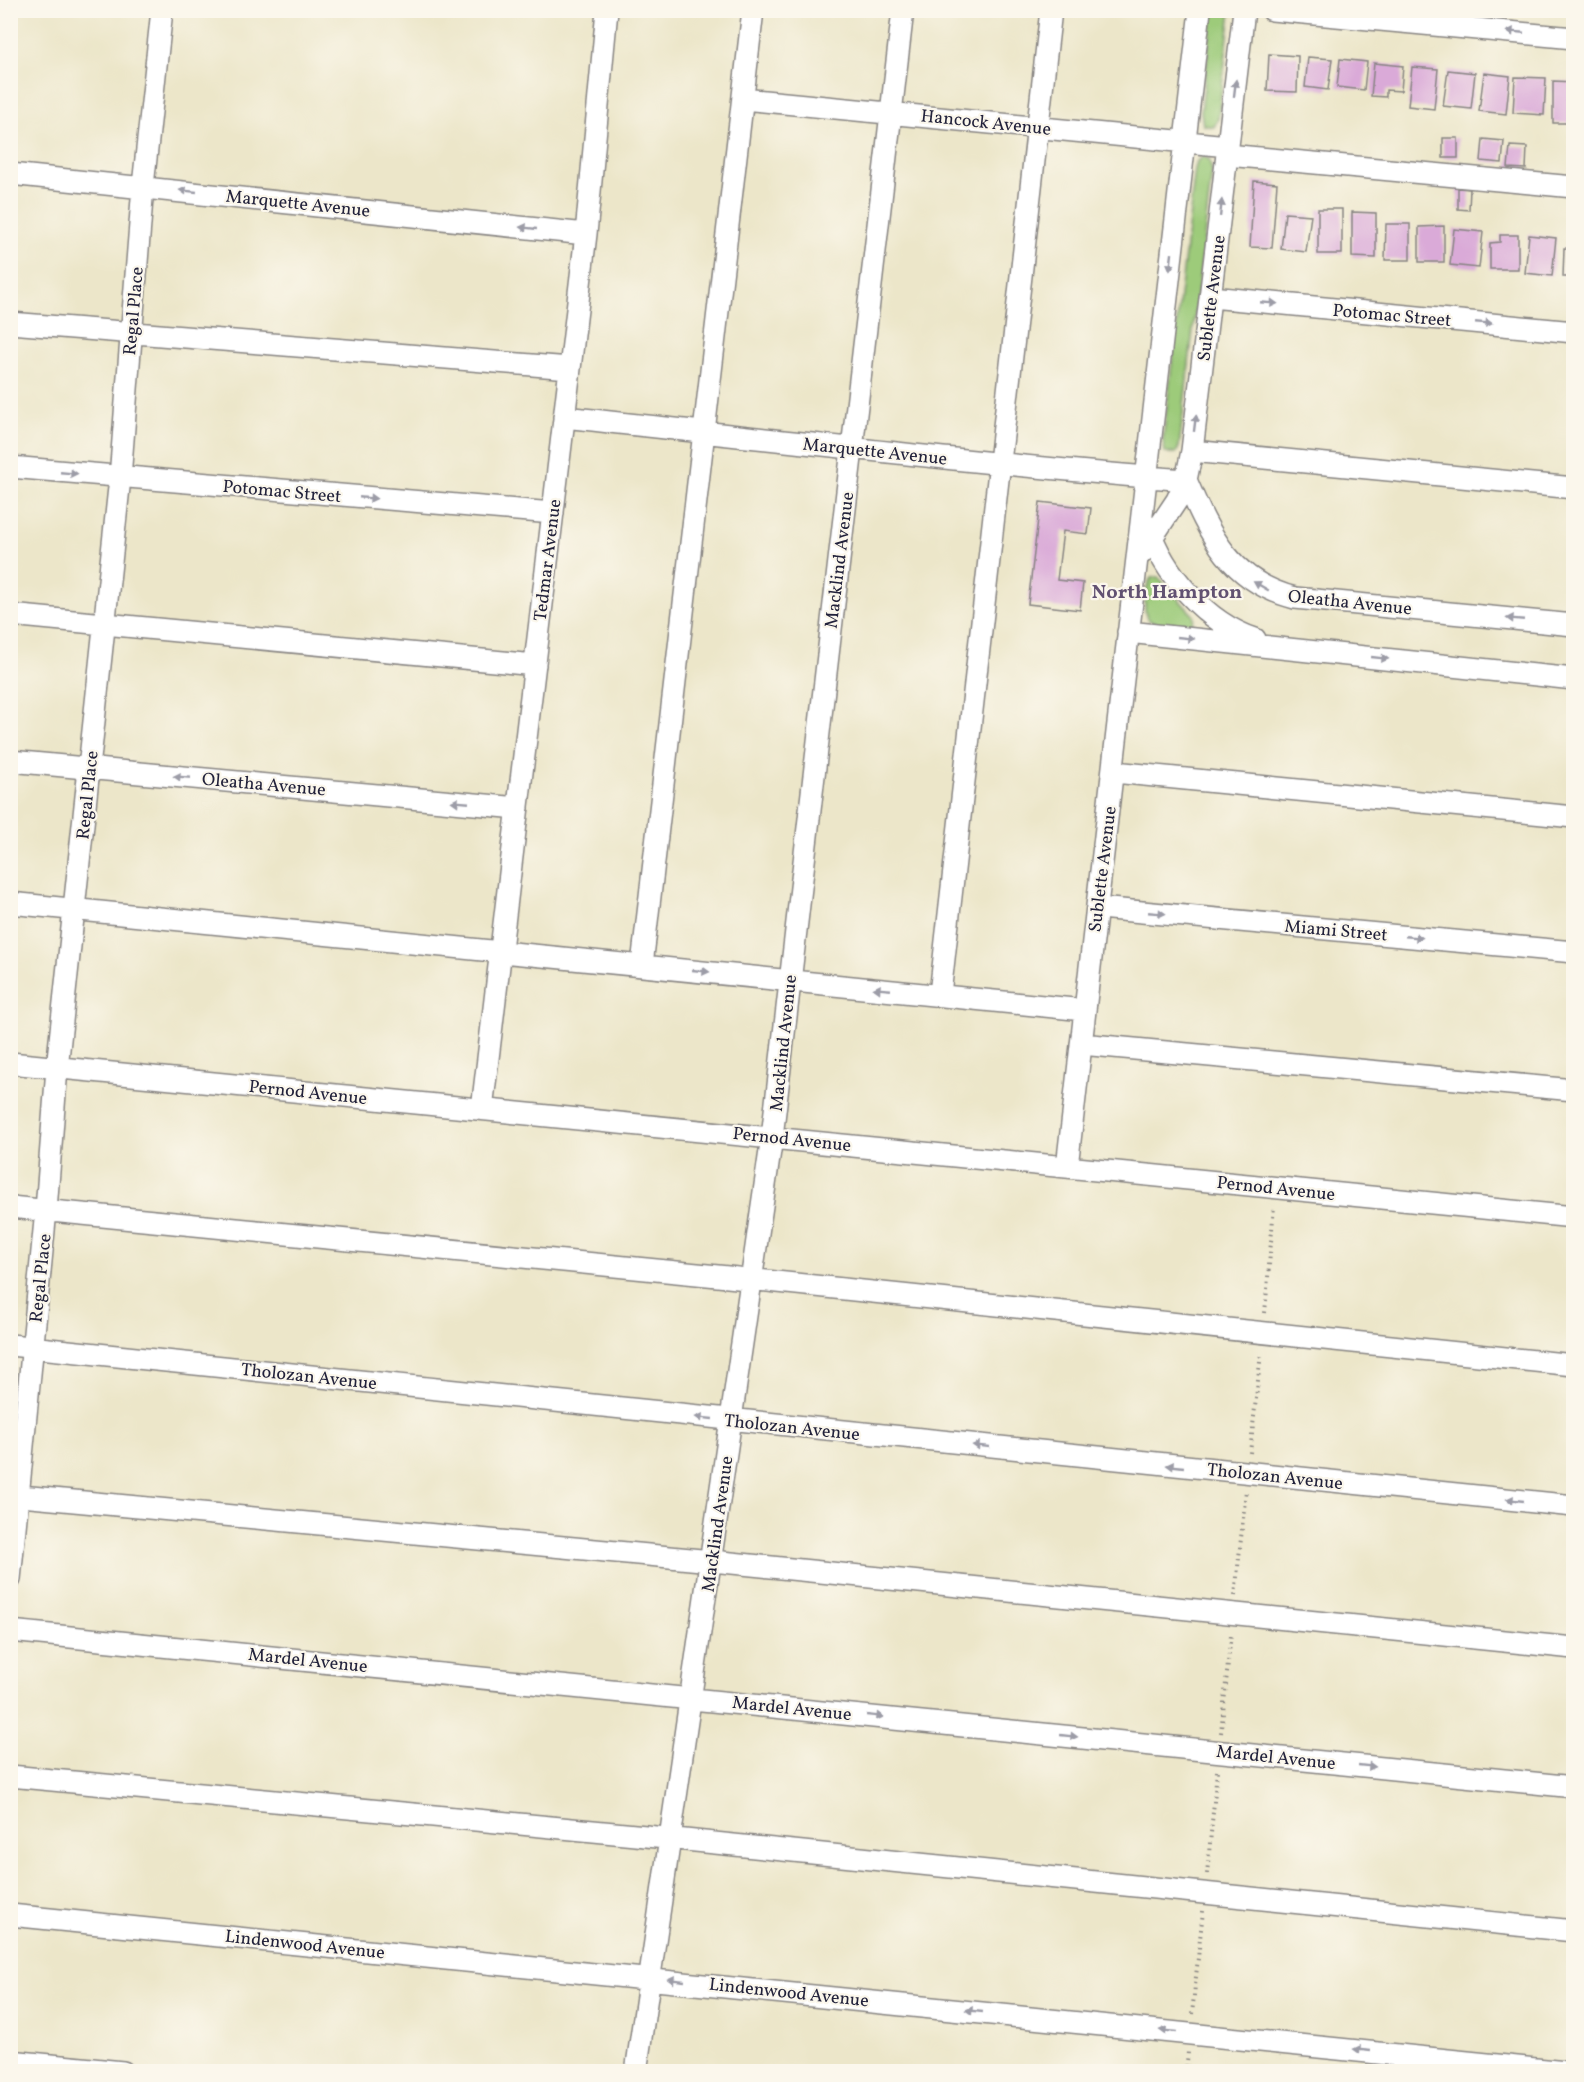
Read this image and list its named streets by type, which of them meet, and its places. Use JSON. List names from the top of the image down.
{
  "streets": {
    "street": [
      "Hancock Avenue",
      "Marquette Avenue",
      "Sublette Avenue",
      "Regal Place",
      "Potomac Street",
      "Tedmar Avenue",
      "Macklind Avenue",
      "Oleatha Avenue",
      "Miami Street",
      "Pernod Avenue",
      "Tholozan Avenue",
      "Mardel Avenue",
      "Lindenwood Avenue"
    ]
  },
  "crossings": [
    ["Hancock Avenue", "Sublette Avenue"],
    ["Hancock Avenue", "Macklind Avenue"],
    ["Marquette Avenue", "Sublette Avenue"],
    ["Marquette Avenue", "Regal Place"],
    ["Marquette Avenue", "Tedmar Avenue"],
    ["Marquette Avenue", "Macklind Avenue"],
    ["Marquette Avenue", "Oleatha Avenue"],
    ["Sublette Avenue", "Potomac Street"],
    ["Sublette Avenue", "Oleatha Avenue"],
    ["Sublette Avenue", "Miami Street"],
    ["Sublette Avenue", "Pernod Avenue"],
    ["Regal Place", "Potomac Street"],
    ["Regal Place", "Oleatha Avenue"],
    ["Regal Place", "Pernod Avenue"],
    ["Regal Place", "Tholozan Avenue"],
    ["Potomac Street", "Tedmar Avenue"],
    ["Tedmar Avenue", "Oleatha Avenue"],
    ["Tedmar Avenue", "Pernod Avenue"],
    ["Macklind Avenue", "Pernod Avenue"],
    ["Macklind Avenue", "Tholozan Avenue"],
    ["Macklind Avenue", "Mardel Avenue"],
    ["Macklind Avenue", "Lindenwood Avenue"]
  ],
  "districts": ["North Hampton"]
}
